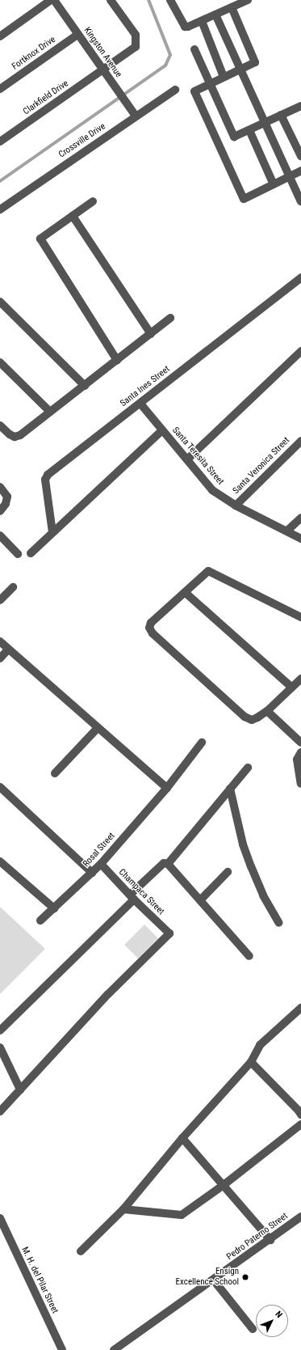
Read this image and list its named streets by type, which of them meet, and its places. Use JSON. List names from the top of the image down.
{
  "streets": {
    "street": [
      "Kingston Avenue",
      "Fortknox Drive",
      "Clarkfield Drive",
      "Crossville Drive",
      "Santa Ines Street",
      "Santa Teresita Street",
      "Santa Veronica Street",
      "Rosal Street",
      "Champaca Street",
      "Pedro Paterno Street",
      "M. H. del Pilar Street"
    ]
  },
  "crossings": [
    ["Kingston Avenue", "Fortknox Drive"],
    ["Kingston Avenue", "Clarkfield Drive"],
    ["Kingston Avenue", "Crossville Drive"],
    ["Santa Ines Street", "Santa Teresita Street"],
    ["Santa Teresita Street", "Santa Veronica Street"],
    ["Rosal Street", "Champaca Street"]
  ],
  "places": ["Ensign Excellence School"],
  "north": "top right"
}
